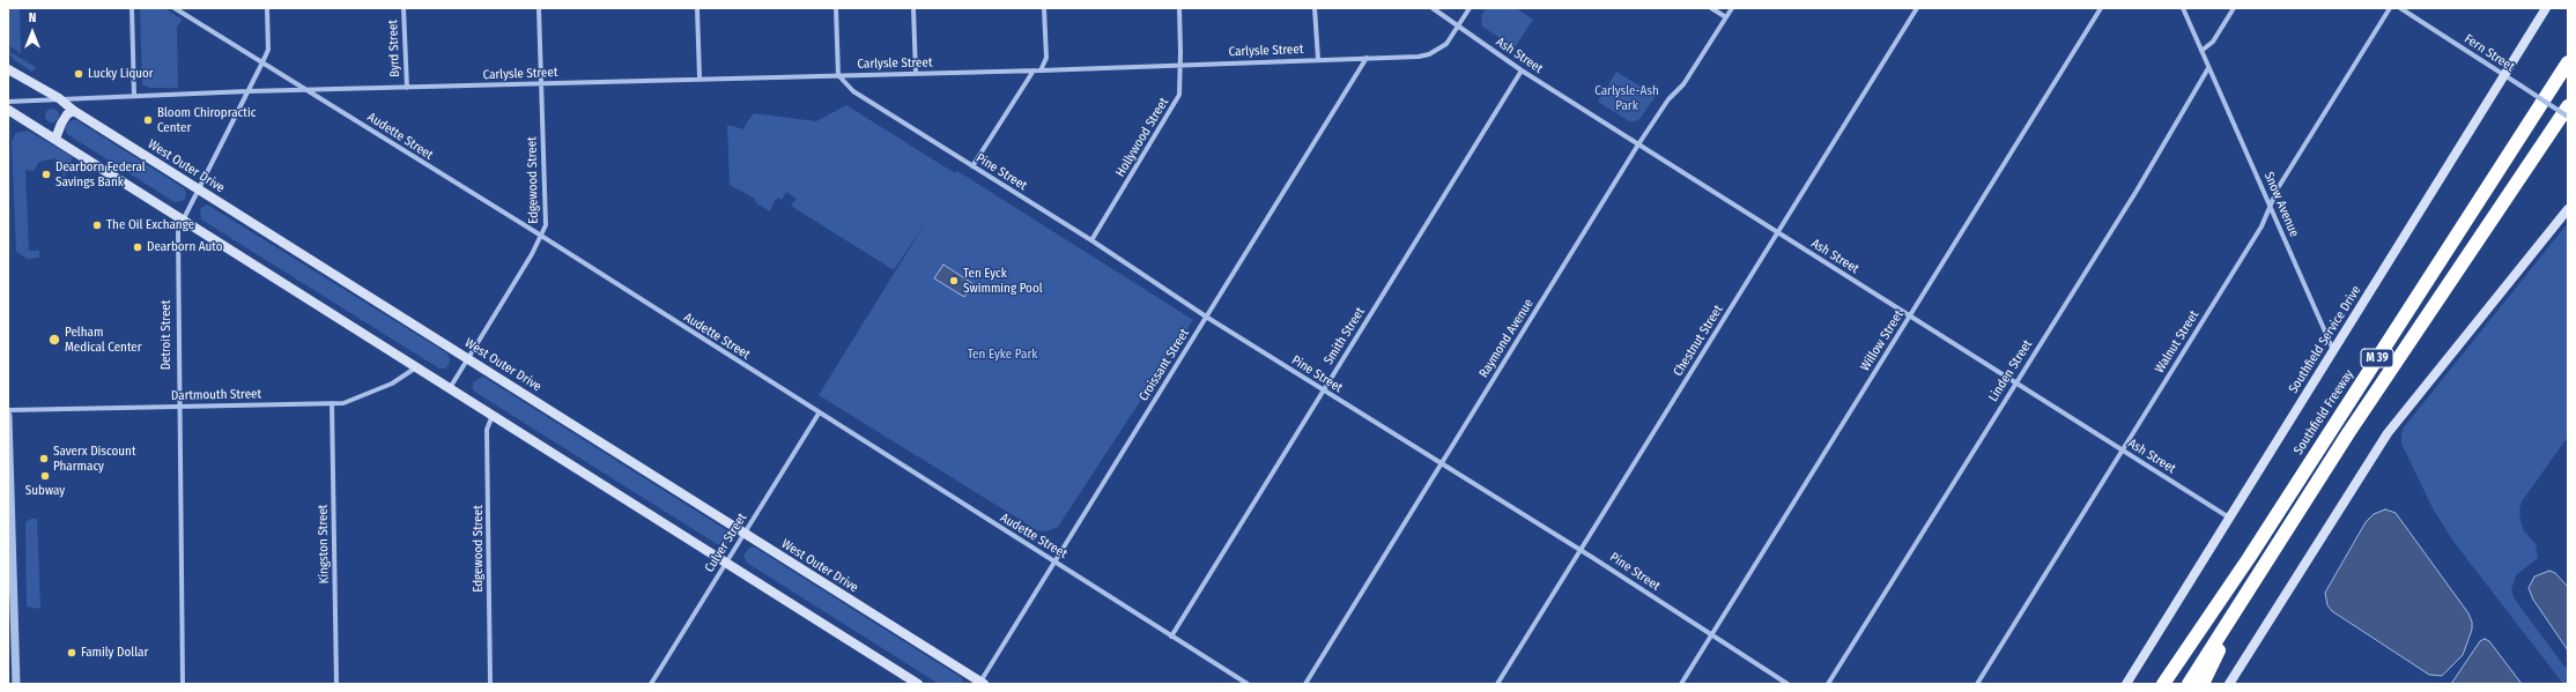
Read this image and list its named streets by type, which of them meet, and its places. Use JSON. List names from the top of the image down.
{
  "streets": {
    "highway": ["M 39", "Southfield Freeway"],
    "main road": ["West Outer Drive", "Southfield Service Drive"],
    "street": [
      "Byrd Street",
      "Carlysle Street",
      "Fern Street",
      "Ash Street",
      "Audette Street",
      "Hollywood Street",
      "Pine Street",
      "Edgewood Street",
      "Snow Avenue",
      "Detroit Street",
      "Smith Street",
      "Raymond Avenue",
      "Chestnut Street",
      "Willow Street",
      "Walnut Street",
      "Croissant Street",
      "Linden Street",
      "Dartmouth Street",
      "Culver Street",
      "Kingston Street"
    ]
  },
  "crossings": [
    ["Byrd Street", "Carlysle Street"],
    ["Carlysle Street", "Ash Street"],
    ["Carlysle Street", "Audette Street"],
    ["Carlysle Street", "Hollywood Street"],
    ["Carlysle Street", "West Outer Drive"],
    ["Carlysle Street", "Pine Street"],
    ["Carlysle Street", "Edgewood Street"],
    ["Carlysle Street", "Detroit Street"],
    ["Carlysle Street", "Croissant Street"],
    ["Fern Street", "Southfield Service Drive"],
    ["Ash Street", "Smith Street"],
    ["Ash Street", "Raymond Avenue"],
    ["Ash Street", "Southfield Service Drive"],
    ["Ash Street", "Chestnut Street"],
    ["Ash Street", "Willow Street"],
    ["Ash Street", "Walnut Street"],
    ["Ash Street", "Linden Street"],
    ["Audette Street", "Edgewood Street"],
    ["Audette Street", "Detroit Street"],
    ["Audette Street", "Smith Street"],
    ["Audette Street", "Croissant Street"],
    ["Audette Street", "Culver Street"],
    ["Hollywood Street", "Pine Street"],
    ["West Outer Drive", "Edgewood Street"],
    ["West Outer Drive", "Detroit Street"],
    ["West Outer Drive", "Croissant Street"],
    ["West Outer Drive", "Culver Street"],
    ["Pine Street", "Smith Street"],
    ["Pine Street", "Raymond Avenue"],
    ["Pine Street", "Chestnut Street"],
    ["Pine Street", "Willow Street"],
    ["Pine Street", "Croissant Street"],
    ["Snow Avenue", "Southfield Service Drive"],
    ["Snow Avenue", "Walnut Street"],
    ["Snow Avenue", "Linden Street"],
    ["Detroit Street", "Dartmouth Street"],
    ["Dartmouth Street", "Kingston Street"]
  ],
  "parks": ["Carlysle-Ash Park", "Ten Eyke Park"],
  "places": [
    "Lucky Liquor",
    "Bloom Chiropractic Center",
    "Dearborn Federal Savings Bank",
    "The Oil Exchange",
    "Dearborn Auto",
    "Ten Eyck Swimming Pool",
    "Pelham Medical Center",
    "Saverx Discount Pharmacy",
    "Subway",
    "Family Dollar"
  ],
  "north": "top"
}
